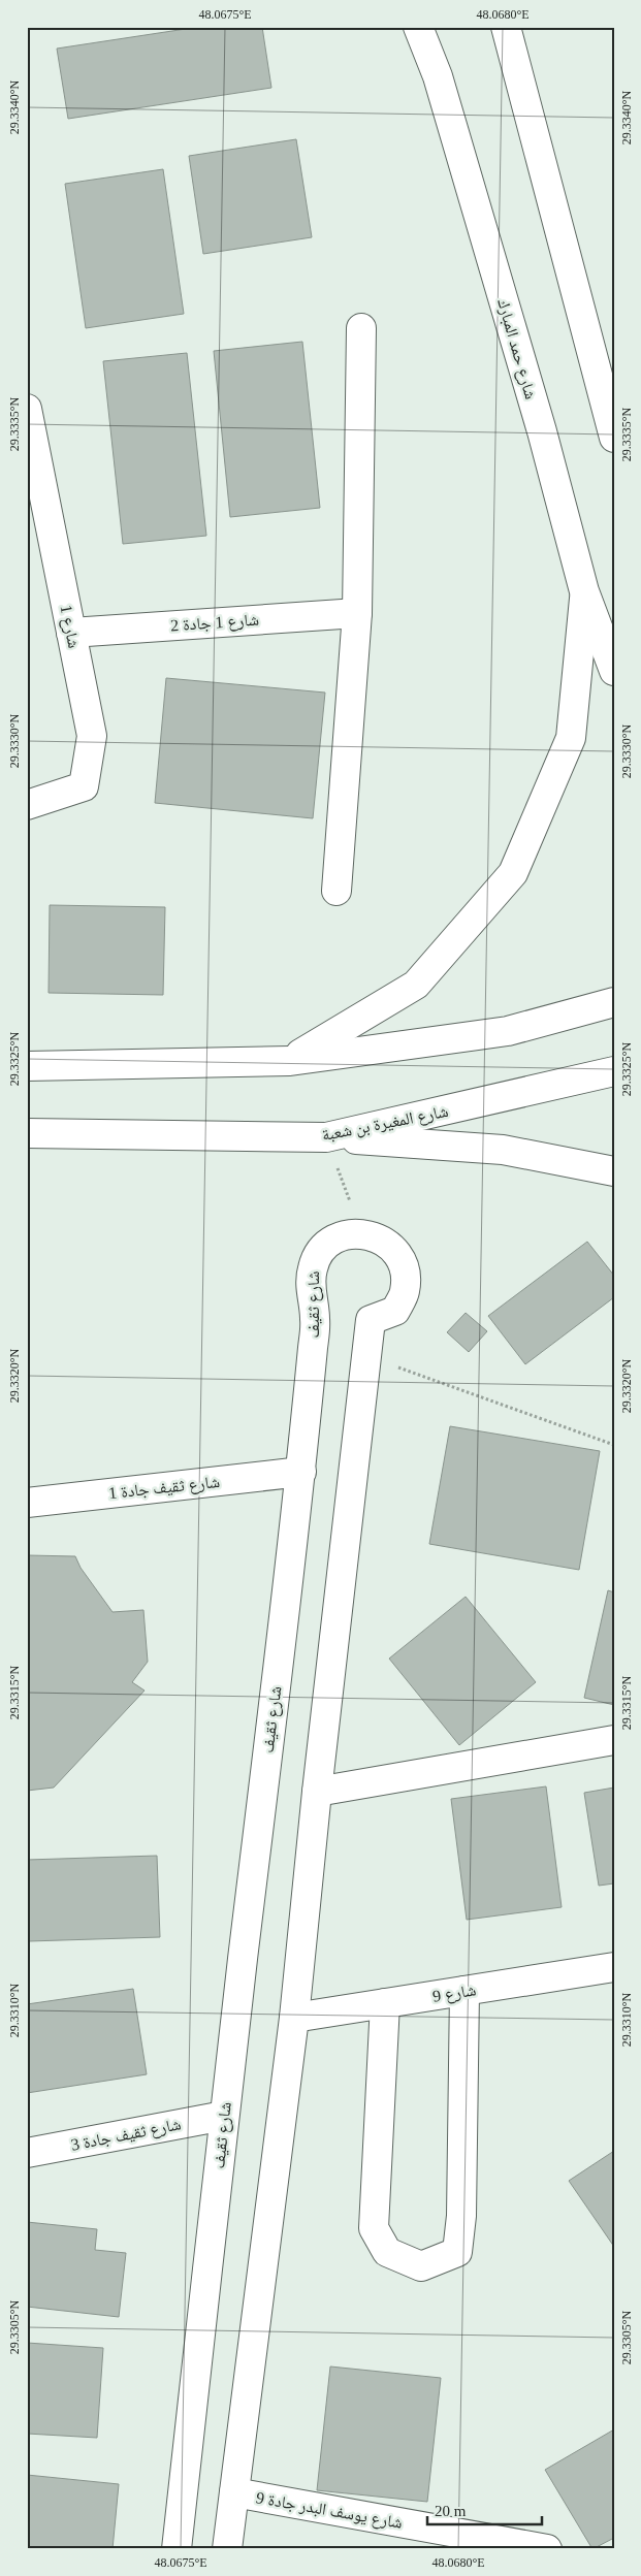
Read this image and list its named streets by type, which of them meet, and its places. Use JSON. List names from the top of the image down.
{
  "streets": {
    "street": [
      "شارع حمد المبارك",
      "شارع 1 جادة 2",
      "شارع 1",
      "شارع المغيرة بن شعبة",
      "شارع ثقيف",
      "شارع ثقيف جادة 1",
      "شارع 9",
      "شارع ثقيف جادة 3",
      "شارع يوسف البدر جادة 9"
    ]
  },
  "crossings": [
    ["شارع 1 جادة 2", "شارع 1"],
    ["شارع ثقيف", "شارع ثقيف جادة 1"],
    ["شارع ثقيف", "شارع ثقيف جادة 3"]
  ],
  "scale_bar": "20 m",
  "coordinates": [
    "48.0675°E",
    "48.0680°E",
    "29.3340°N",
    "29.3335°N",
    "29.3330°N",
    "29.3325°N",
    "29.3320°N",
    "29.3315°N",
    "29.3310°N",
    "29.3305°N"
  ]
}
